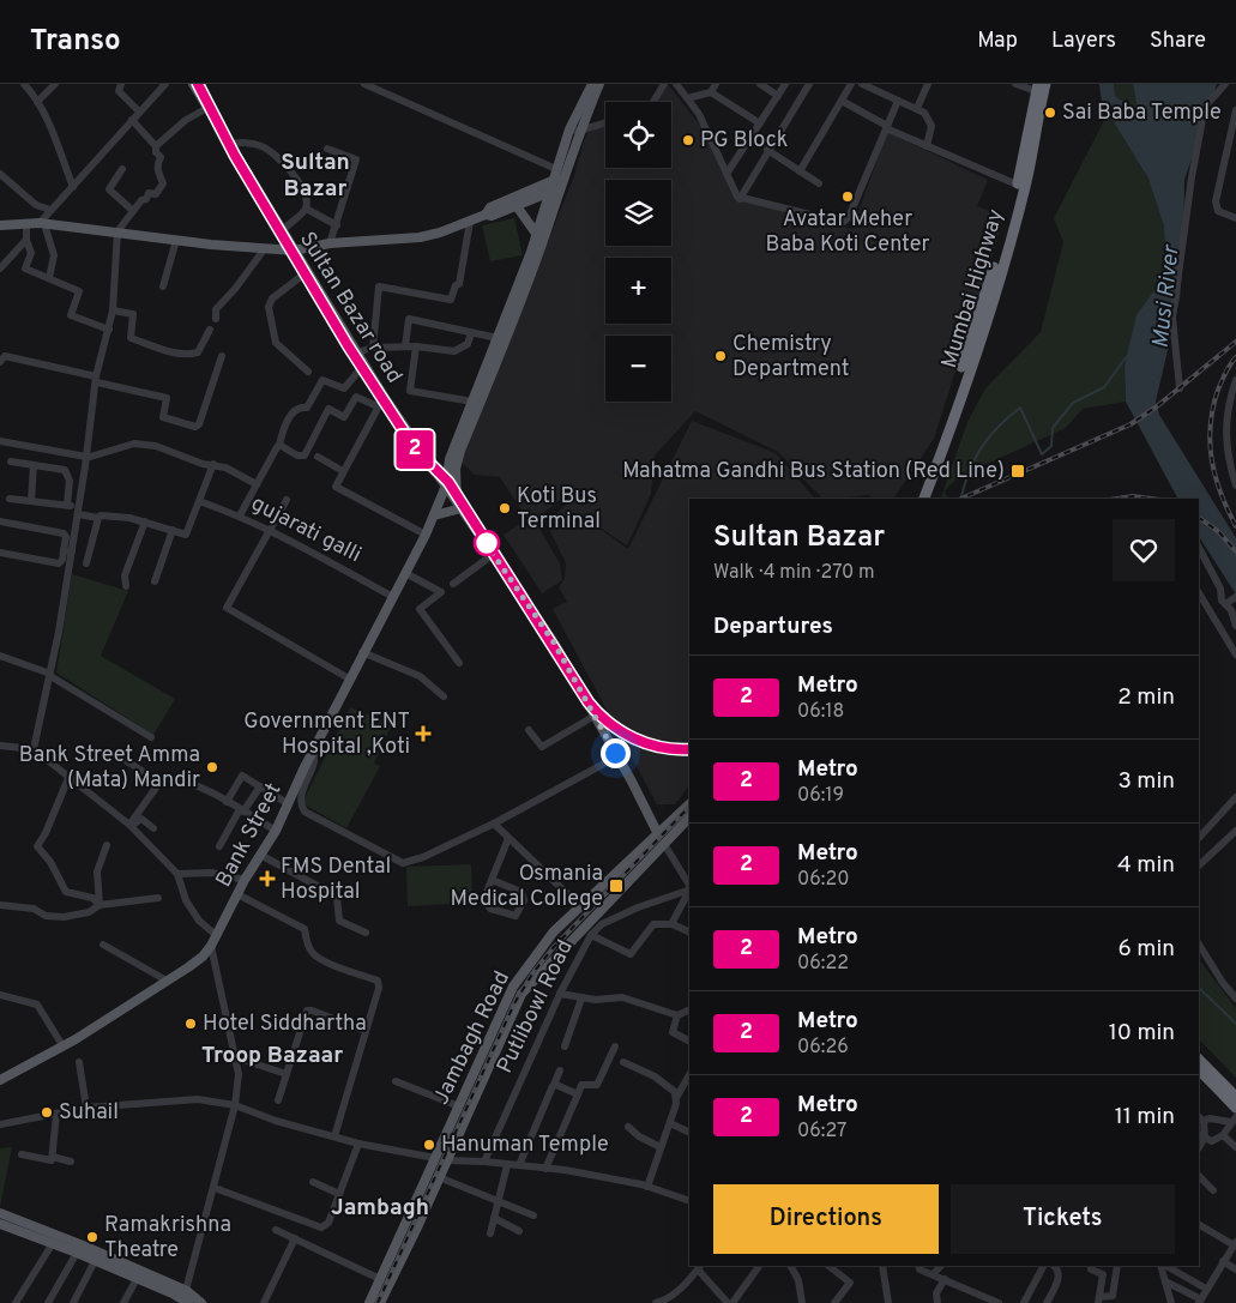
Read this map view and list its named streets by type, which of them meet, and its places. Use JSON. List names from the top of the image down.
{
  "streets": {
    "highway": ["Mumbai Highway"],
    "main road": ["Sultan Bazar road", "Bank Street", "Jambagh Road"],
    "street": ["gujarati galli", "Putlibowl Road"]
  },
  "crossings": [
    ["Sultan Bazar road", "Bank Street"],
    ["Sultan Bazar road", "Jambagh Road"],
    ["gujarati galli", "Bank Street"]
  ],
  "districts": ["Sultan Bazar", "Troop Bazaar", "Jambagh"],
  "water": ["Musi River"],
  "places": {
    "other": [
      "Sai Baba Temple",
      "PG Block",
      "Avatar Meher Baba Koti Center",
      "Chemistry Department",
      "Koti Bus Terminal",
      "Bank Street Amma (Mata) Mandir",
      "Hotel Siddhartha",
      "Suhail",
      "Hanuman Temple",
      "Ramakrishna Theatre"
    ],
    "transit": ["Mahatma Gandhi Bus Station (Red Line)", "Osmania Medical College"],
    "health": ["Government ENT Hospital ,Koti", "FMS Dental Hospital"]
  },
  "lines": ["metro line 2"],
  "page": {
    "header": "Transo",
    "nav": ["Map", "Layers", "Share"],
    "on_map": "2",
    "map_buttons": ["+", "−"],
    "heading": [
      ["Sultan Bazar", "Walk · 4 min · 270 m"],
      "Departures"
    ],
    "list": [
      {
        "mark": "2",
        "name": "Metro",
        "note": "06:18",
        "value": "2 min"
      },
      {
        "mark": "2",
        "name": "Metro",
        "note": "06:19",
        "value": "3 min"
      },
      {
        "mark": "2",
        "name": "Metro",
        "note": "06:20",
        "value": "4 min"
      },
      {
        "mark": "2",
        "name": "Metro",
        "note": "06:22",
        "value": "6 min"
      },
      {
        "mark": "2",
        "name": "Metro",
        "note": "06:26",
        "value": "10 min"
      },
      {
        "mark": "2",
        "name": "Metro",
        "note": "06:27",
        "value": "11 min"
      }
    ],
    "buttons": ["Directions", "Tickets"]
  }
}
